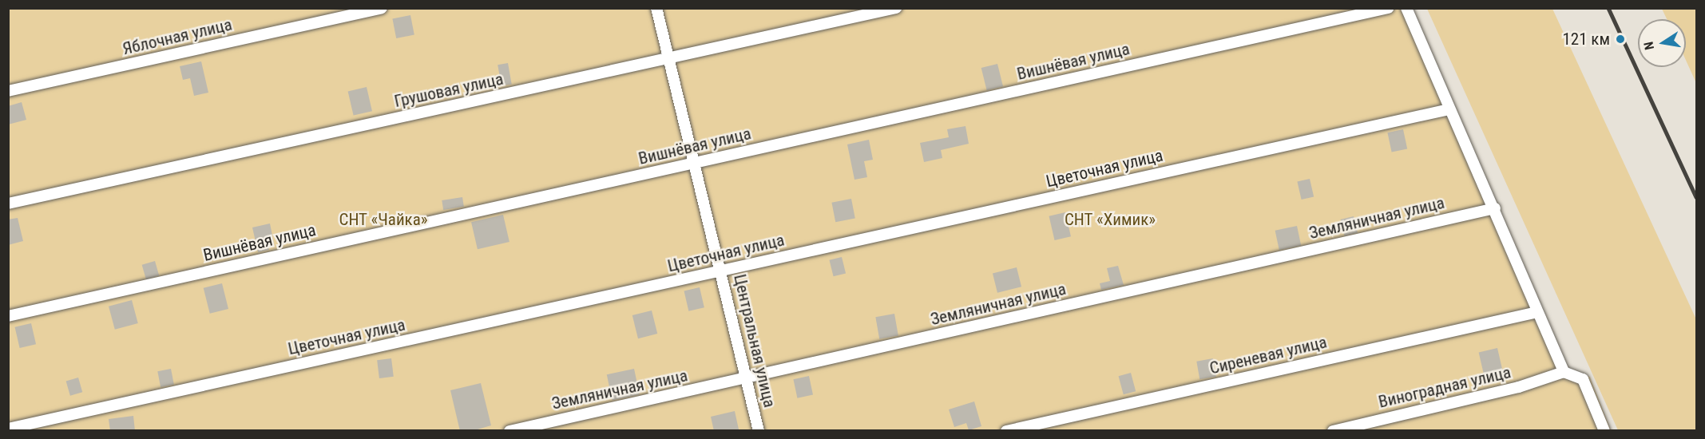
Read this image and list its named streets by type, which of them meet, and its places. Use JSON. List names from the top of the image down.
{
  "streets": {
    "street": [
      "Яблочная улица",
      "Вишнёвая улица",
      "Грушовая улица",
      "Цветочная улица",
      "Земляничная улица",
      "Центральная улица",
      "Сиреневая улица",
      "Виноградная улица"
    ]
  },
  "crossings": [
    ["Вишнёвая улица", "Центральная улица"],
    ["Грушовая улица", "Центральная улица"],
    ["Цветочная улица", "Центральная улица"],
    ["Земляничная улица", "Центральная улица"]
  ],
  "parks": ["СНТ «Чайка»", "СНТ «Химик»"],
  "places": ["121 км"],
  "north": "left"
}
